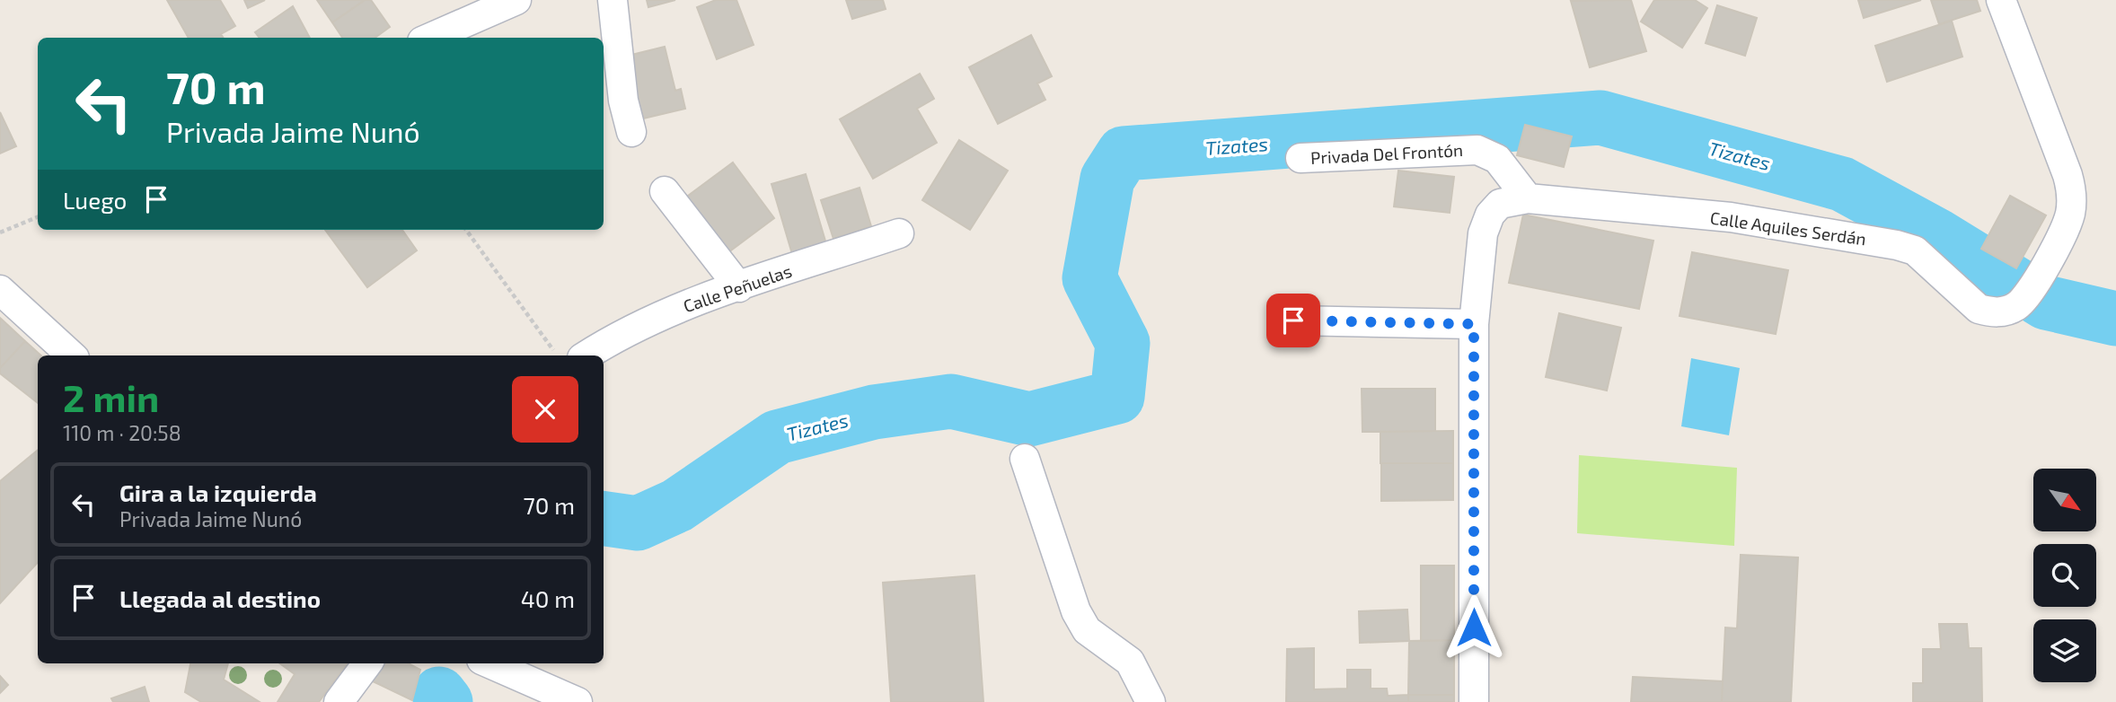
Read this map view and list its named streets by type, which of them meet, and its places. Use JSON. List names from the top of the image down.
{
  "streets": {
    "street": ["Privada Del Frontón", "Calle Aquiles Serdán", "Calle Peñuelas"]
  },
  "crossings": [
    ["Privada Del Frontón", "Calle Aquiles Serdán"]
  ],
  "water": ["Tizates"],
  "north": "bottom right",
  "page": {
    "turn": ["70 m", "Privada Jaime Nunó"],
    "then": "Luego",
    "heading": ["2 min", "110 m · 20:58"],
    "list": [
      {
        "name": "Gira a la izquierda",
        "note": "Privada Jaime Nunó",
        "value": "70 m"
      },
      {
        "name": "Llegada al destino",
        "value": "40 m"
      }
    ]
  }
}
